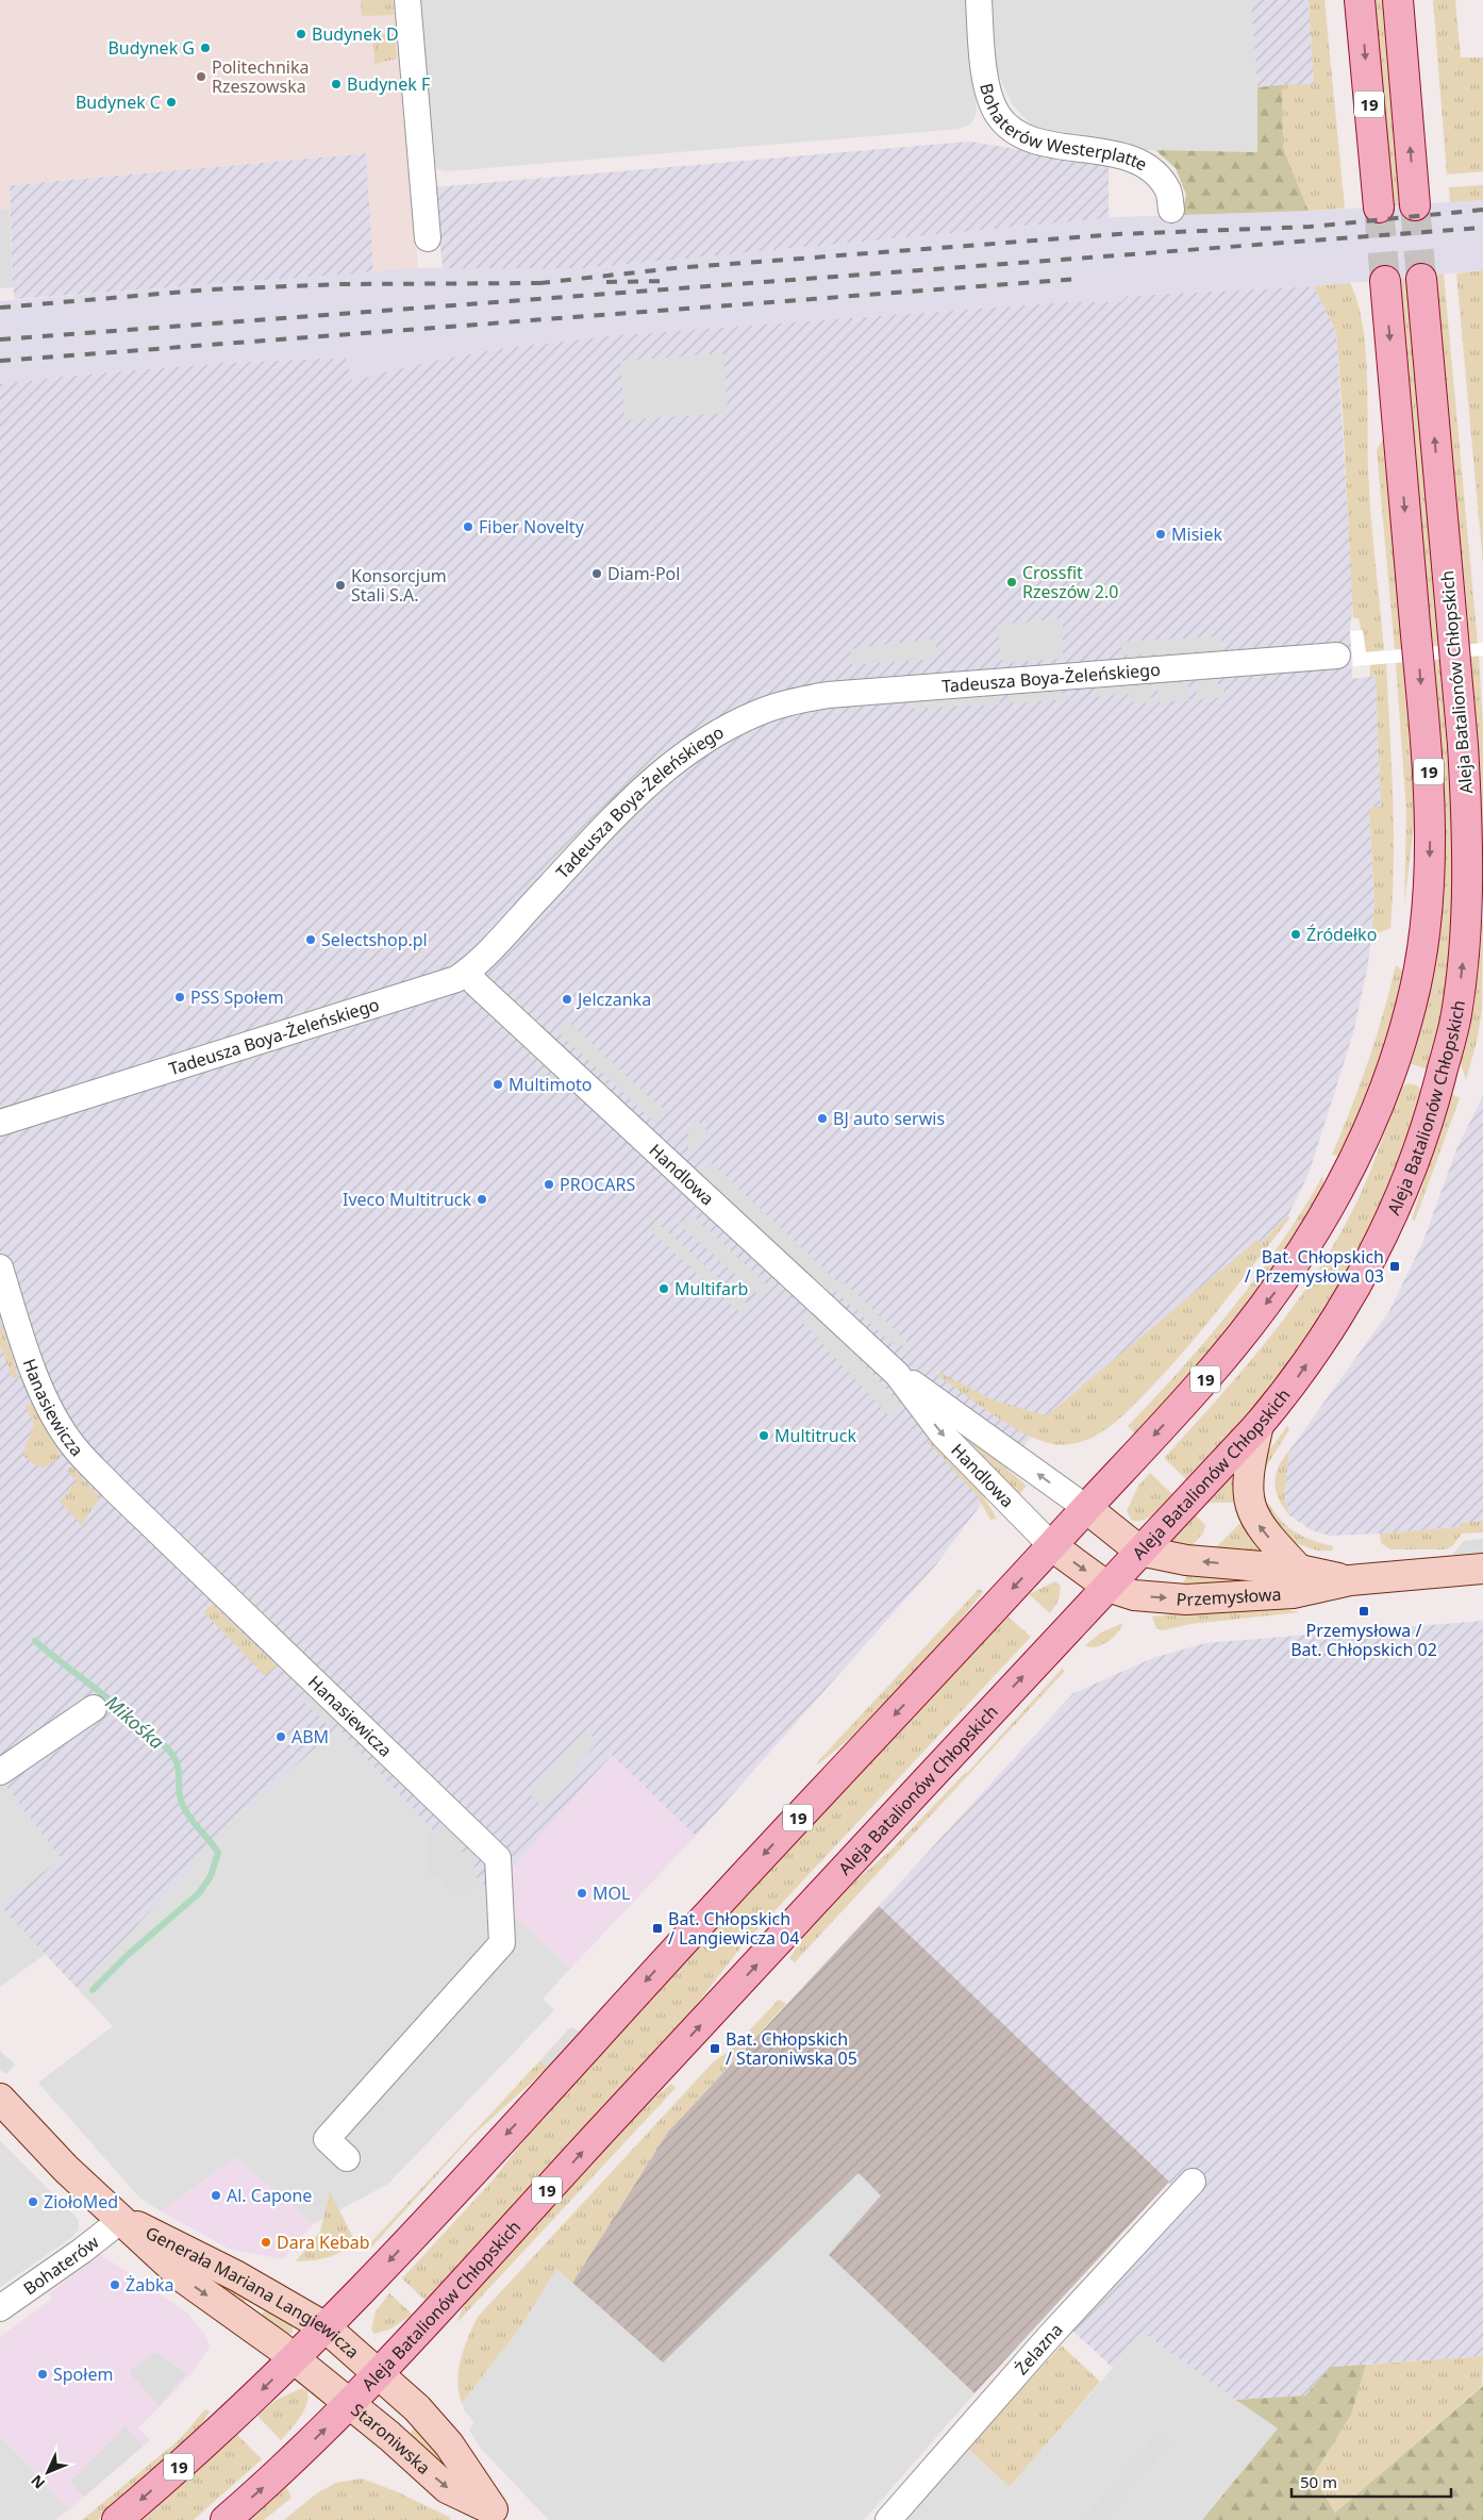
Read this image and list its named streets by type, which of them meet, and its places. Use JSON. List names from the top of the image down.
{
  "streets": {
    "main road": ["19", "Aleja Batalionów Chłopskich"],
    "street": [
      "Bohaterów Westerplatte",
      "Tadeusza Boya-Żeleńskiego",
      "Handlowa",
      "Hanasiewicza",
      "Przemysłowa",
      "Bohaterów",
      "Generała Mariana Langiewicza",
      "Żelazna",
      "Staroniwska"
    ]
  },
  "crossings": [
    ["19", "Aleja Batalionów Chłopskich"],
    ["19", "Generała Mariana Langiewicza"],
    ["19", "Staroniwska"],
    ["Tadeusza Boya-Żeleńskiego", "Handlowa"],
    ["Aleja Batalionów Chłopskich", "Handlowa"],
    ["Aleja Batalionów Chłopskich", "Przemysłowa"],
    ["Aleja Batalionów Chłopskich", "Generała Mariana Langiewicza"],
    ["Aleja Batalionów Chłopskich", "Staroniwska"],
    ["Bohaterów", "Generała Mariana Langiewicza"],
    ["Generała Mariana Langiewicza", "Staroniwska"]
  ],
  "water": ["Mikośka"],
  "places": {
    "other": [
      "Budynek D",
      "Budynek G",
      "Politechnika Rzeszowska",
      "Budynek F",
      "Budynek C",
      "Fiber Novelty",
      "Misiek",
      "Diam-Pol",
      "Crossfit Rzeszów 2.0",
      "Konsorcjum Stali S.A.",
      "Źródełko",
      "Selectshop.pl",
      "PSS Społem",
      "Jelczanka",
      "Multimoto",
      "BJ auto serwis",
      "PROCARS",
      "Iveco Multitruck",
      "Multifarb",
      "Multitruck",
      "ABM",
      "MOL",
      "Al. Capone",
      "ZiołoMed",
      "Dara Kebab",
      "Żabka",
      "Społem"
    ],
    "transit": [
      "Bat. Chłopskich / Przemysłowa 03",
      "Przemysłowa / Bat. Chłopskich 02",
      "Bat. Chłopskich / Langiewicza 04",
      "Bat. Chłopskich / Staroniwska 05"
    ]
  },
  "scale_bar": "50 m",
  "north": "bottom left"
}
